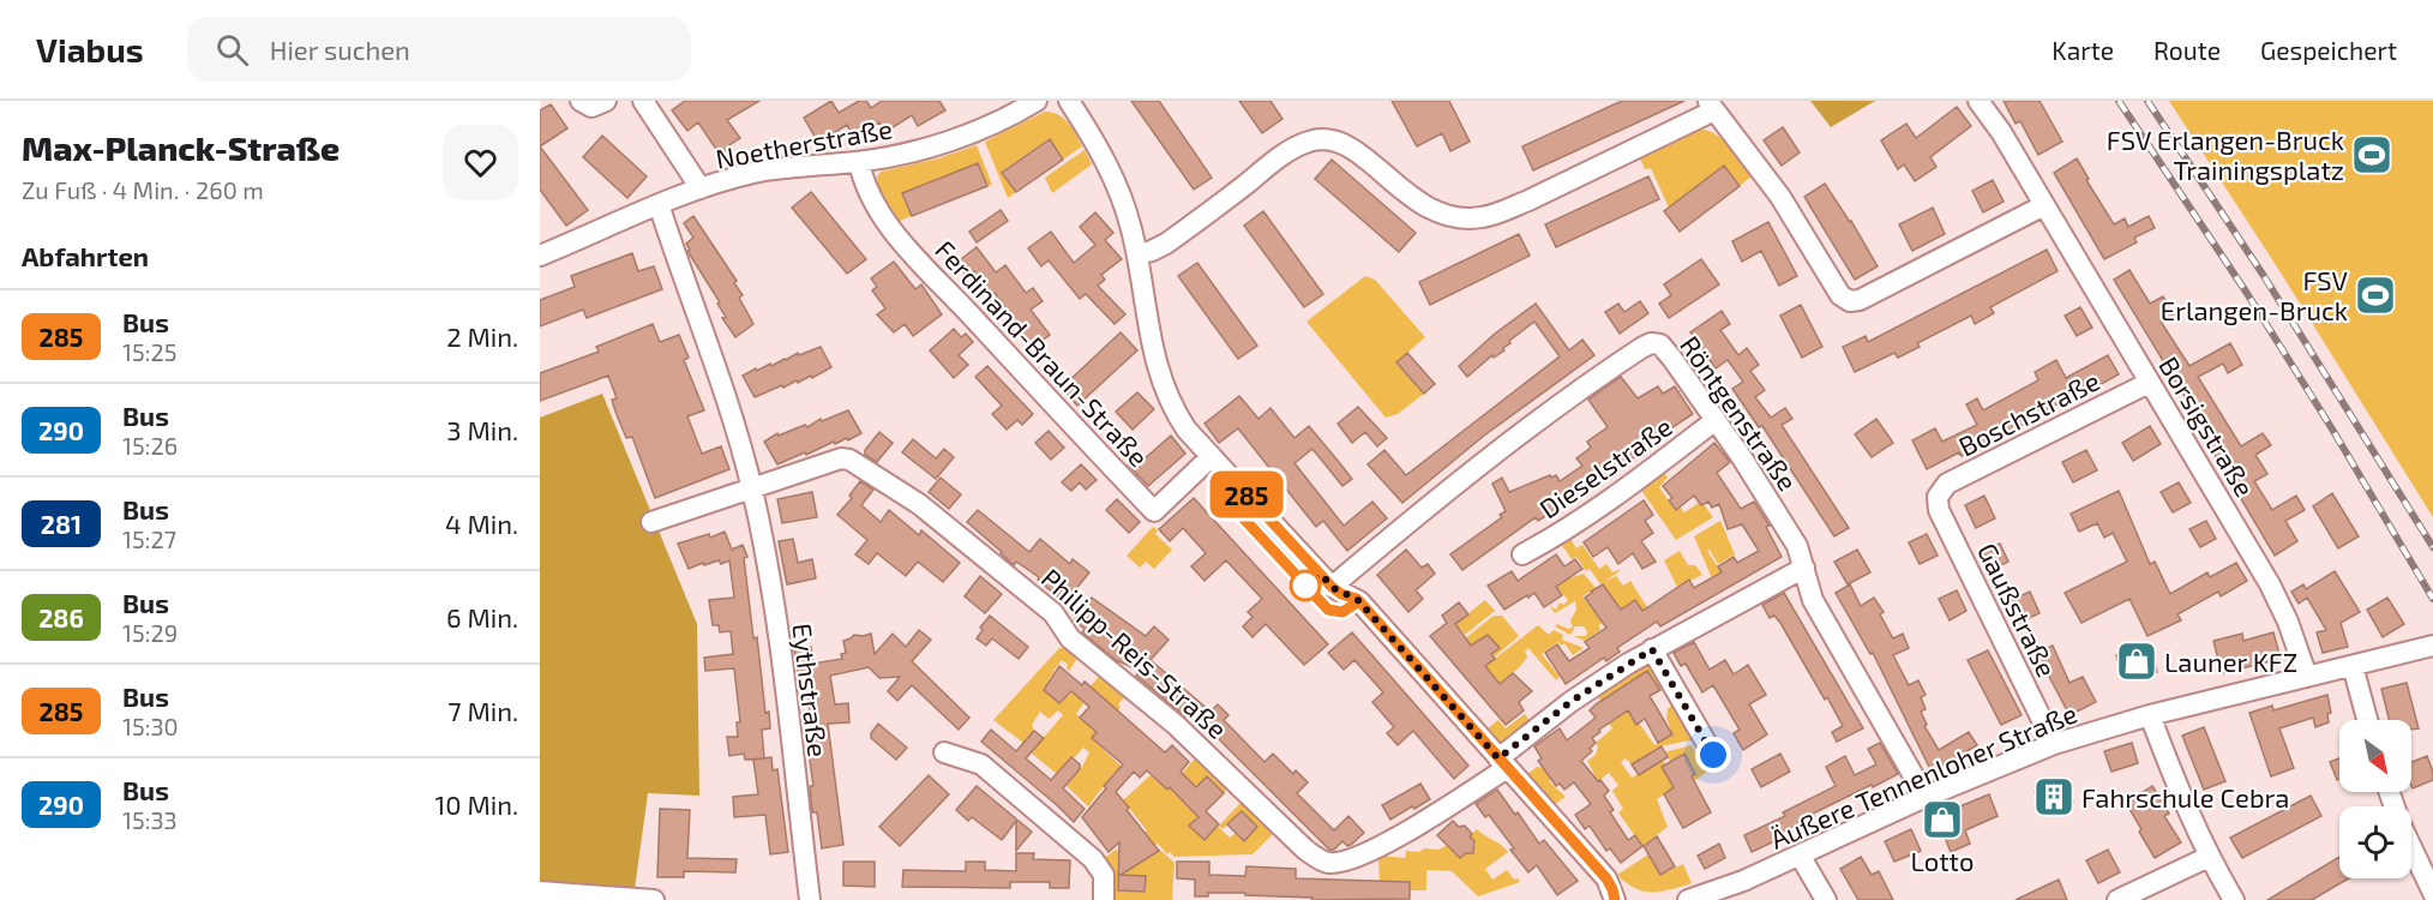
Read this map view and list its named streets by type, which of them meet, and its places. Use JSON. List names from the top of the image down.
{
  "streets": {
    "street": [
      "Noetherstraße",
      "Ferdinand-Braun-Straße",
      "Röntgenstraße",
      "Boschstraße",
      "Borsigstraße",
      "Dieselstraße",
      "Gaußstraße",
      "Philipp-Reis-Straße",
      "Eythstraße",
      "Äußere Tennenloher Straße"
    ]
  },
  "crossings": [
    ["Noetherstraße", "Ferdinand-Braun-Straße"],
    ["Noetherstraße", "Eythstraße"],
    ["Röntgenstraße", "Dieselstraße"],
    ["Röntgenstraße", "Philipp-Reis-Straße"],
    ["Röntgenstraße", "Äußere Tennenloher Straße"],
    ["Boschstraße", "Borsigstraße"],
    ["Boschstraße", "Gaußstraße"],
    ["Borsigstraße", "Äußere Tennenloher Straße"],
    ["Gaußstraße", "Äußere Tennenloher Straße"],
    ["Philipp-Reis-Straße", "Eythstraße"]
  ],
  "places": {
    "sports": ["FSV Erlangen-Bruck Trainingsplatz", "FSV Erlangen-Bruck"],
    "shop": ["Launer KFZ", "Lotto"],
    "building": ["Fahrschule Cebra"]
  },
  "lines": ["bus line 285"],
  "north": "bottom right",
  "page": {
    "header": "Viabus",
    "search": "Hier suchen",
    "nav": ["Karte", "Route", "Gespeichert"],
    "heading": [
      ["Max-Planck-Straße", "Zu Fuß · 4 Min. · 260 m"],
      "Abfahrten"
    ],
    "on_map": "285",
    "list": [
      {
        "mark": "285",
        "name": "Bus",
        "note": "15:25",
        "value": "2 Min."
      },
      {
        "mark": "290",
        "name": "Bus",
        "note": "15:26",
        "value": "3 Min."
      },
      {
        "mark": "281",
        "name": "Bus",
        "note": "15:27",
        "value": "4 Min."
      },
      {
        "mark": "286",
        "name": "Bus",
        "note": "15:29",
        "value": "6 Min."
      },
      {
        "mark": "285",
        "name": "Bus",
        "note": "15:30",
        "value": "7 Min."
      },
      {
        "mark": "290",
        "name": "Bus",
        "note": "15:33",
        "value": "10 Min."
      }
    ]
  }
}
